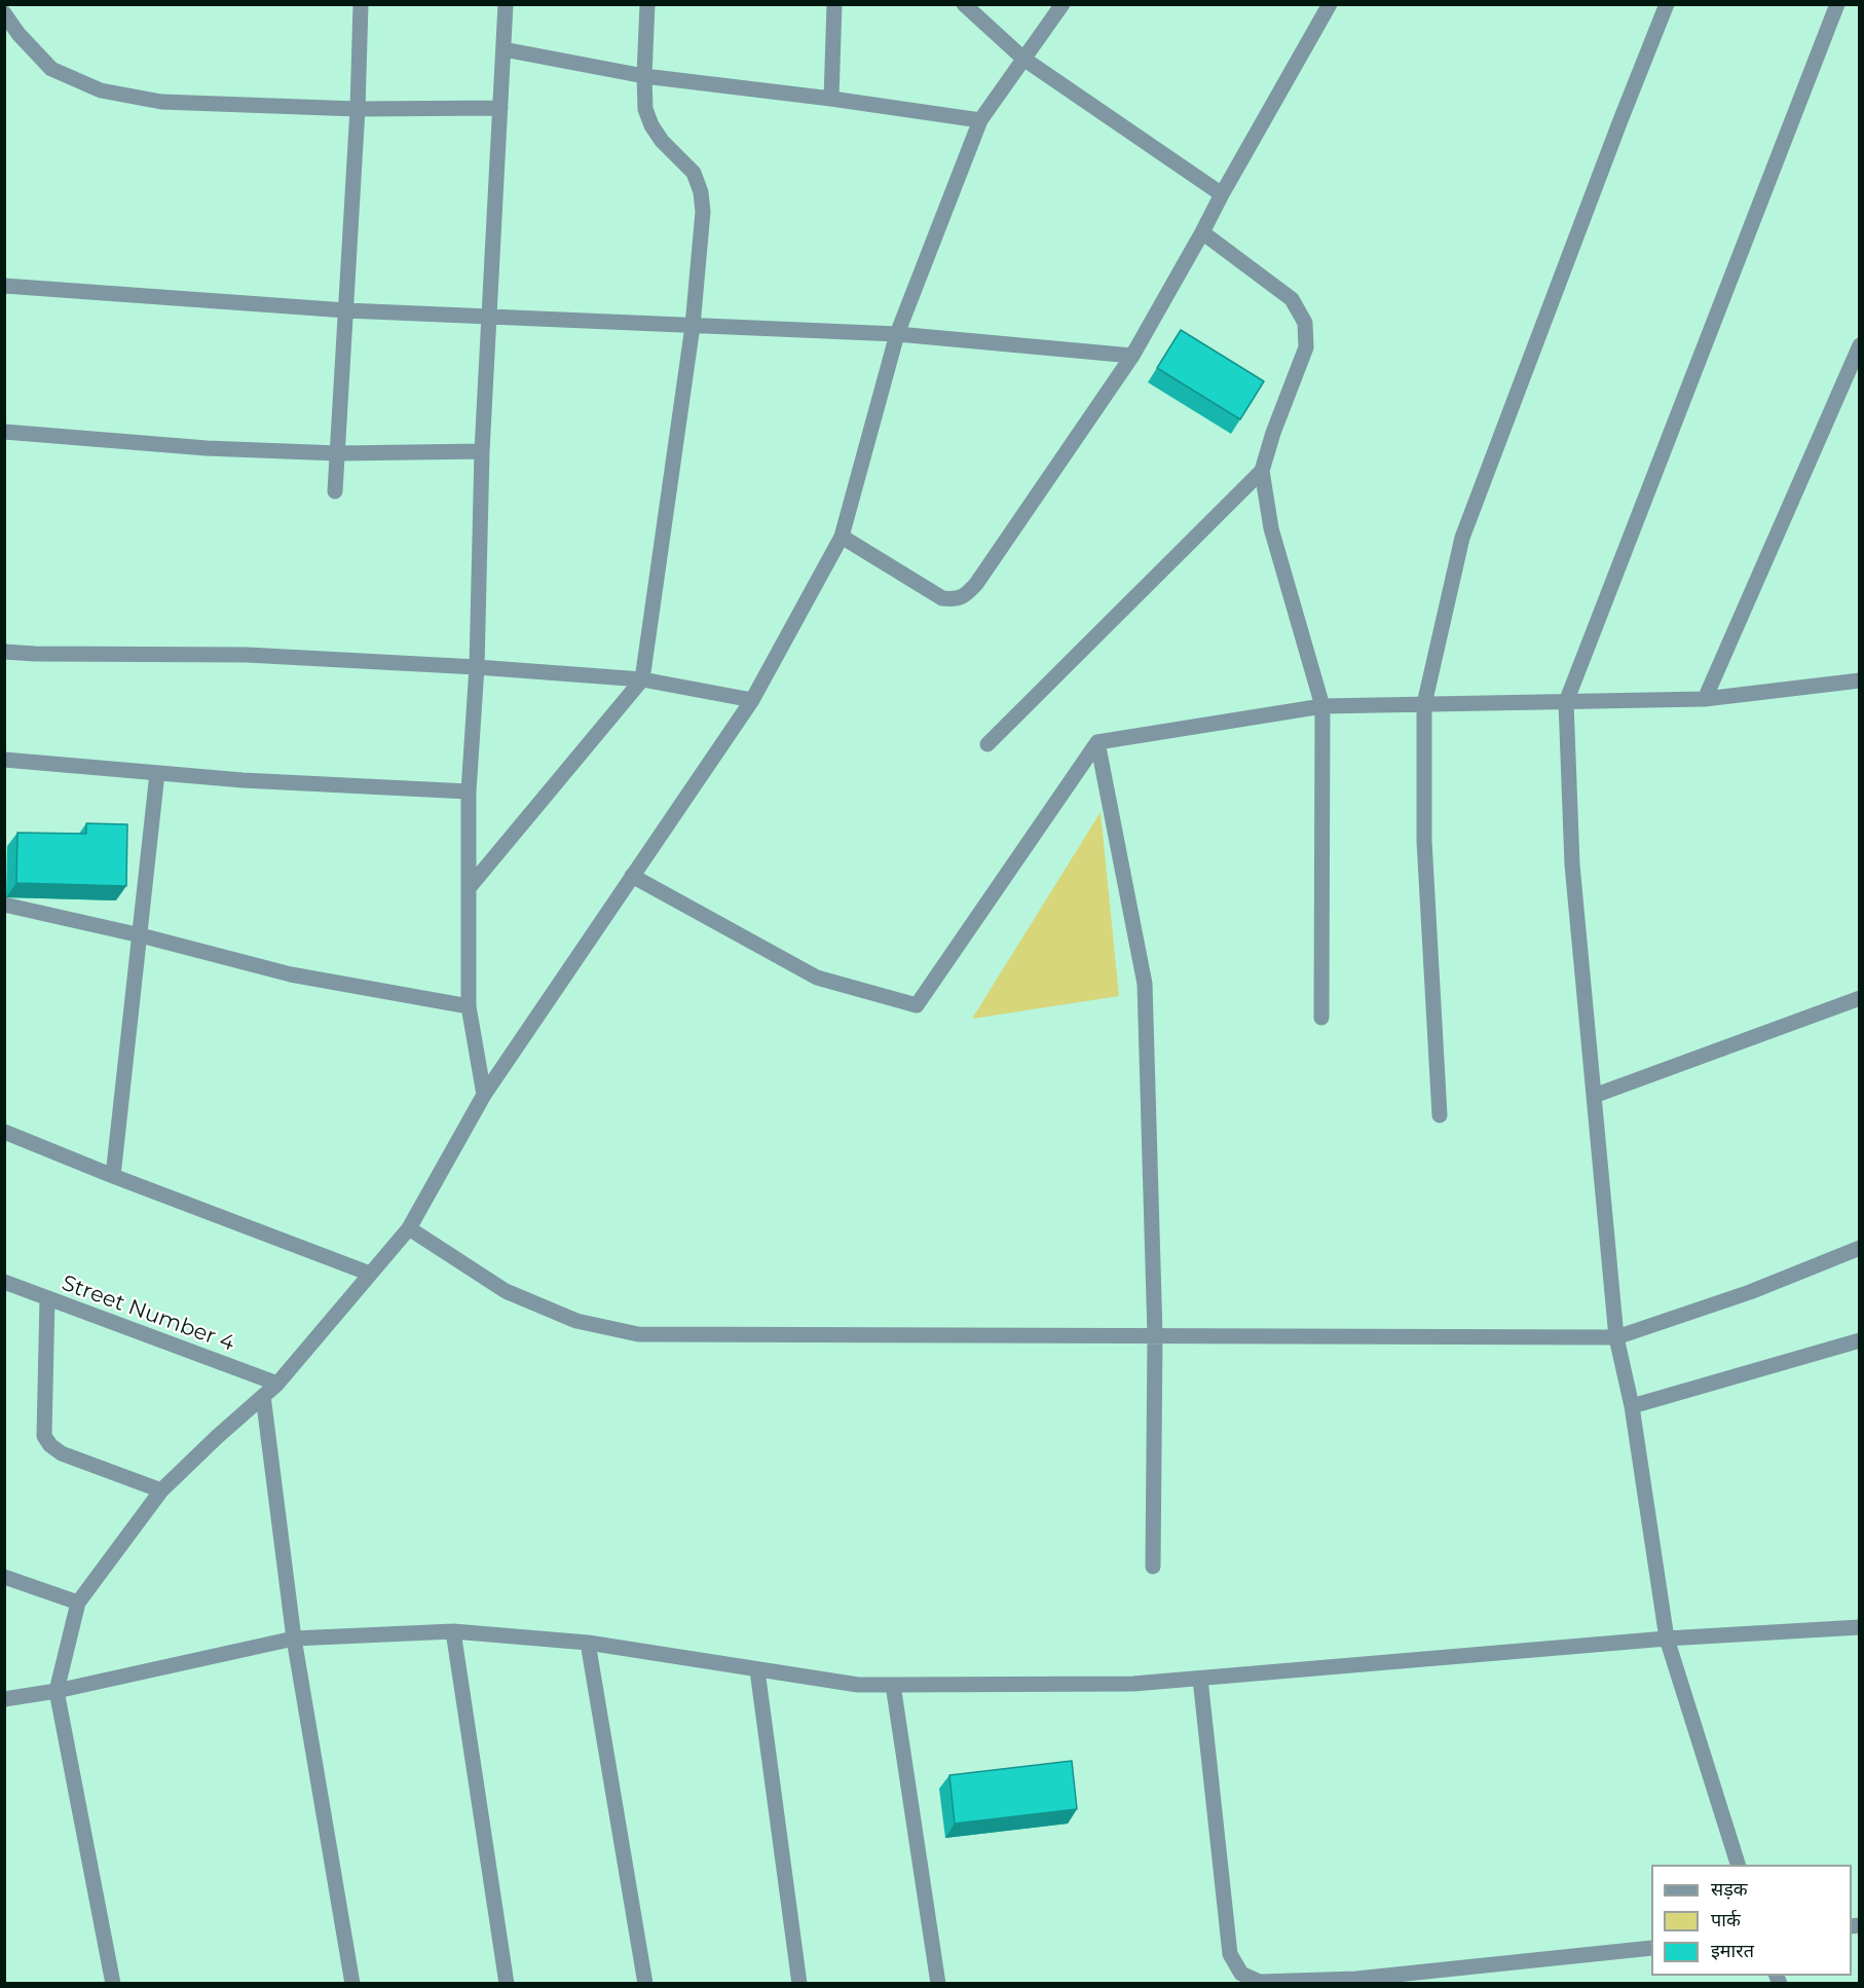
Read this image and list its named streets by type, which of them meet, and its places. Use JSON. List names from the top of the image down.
{
  "streets": {
    "street": ["Street Number 4"]
  },
  "legend": ["सड़क", "पार्क", "इमारत"]
}
